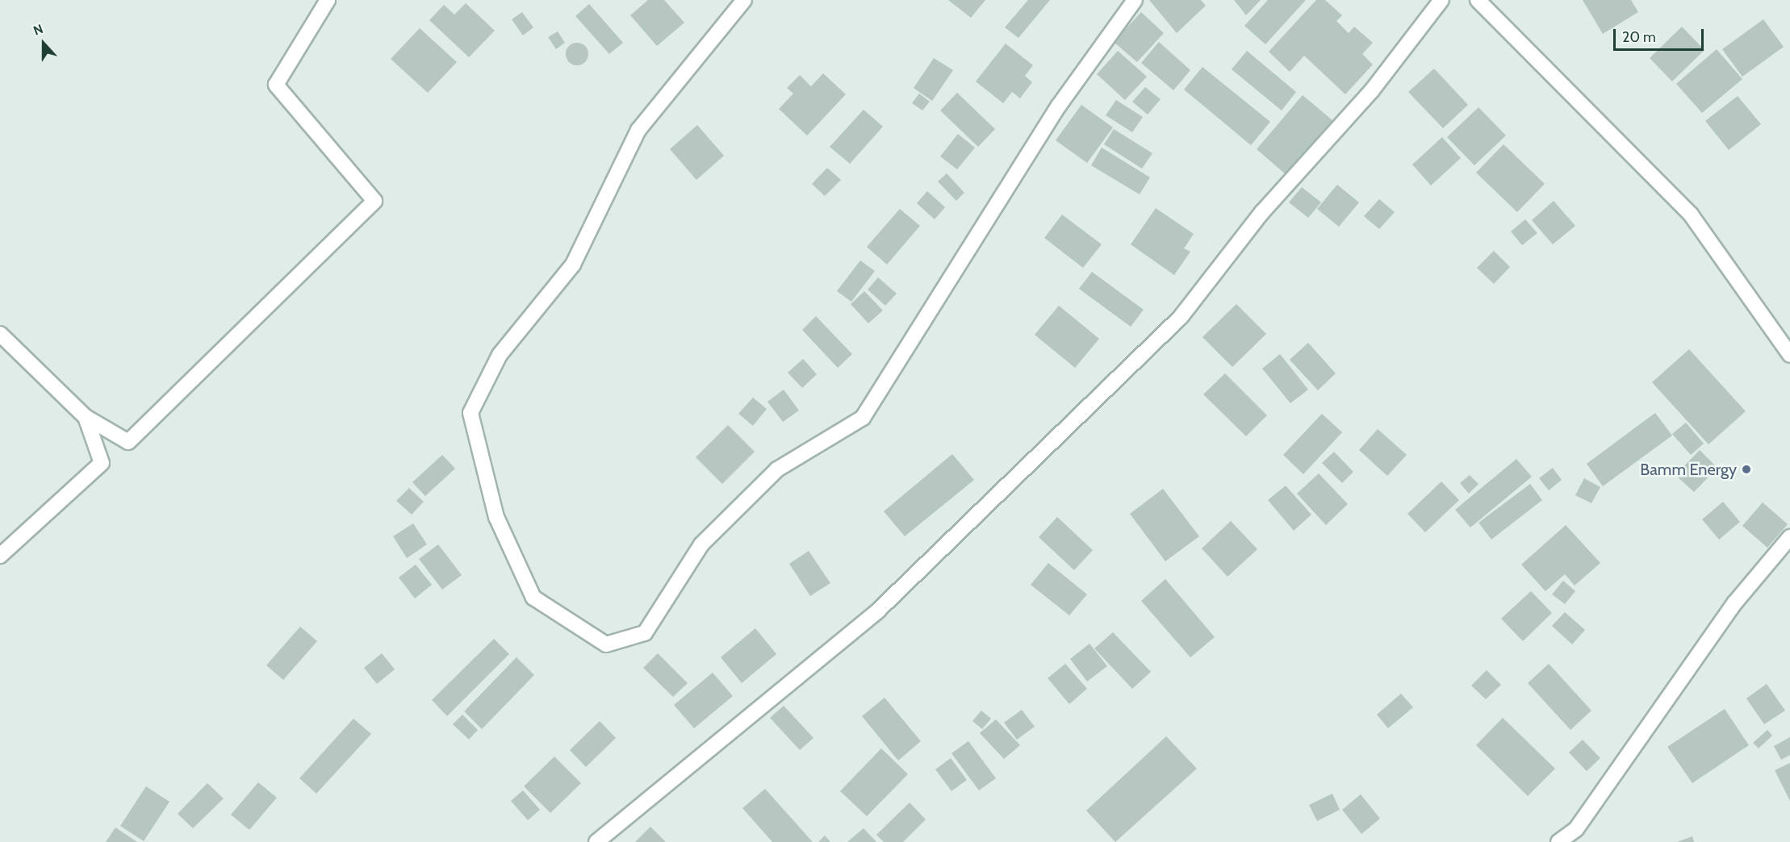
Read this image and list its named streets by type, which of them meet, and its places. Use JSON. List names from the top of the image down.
{
  "places": ["Bamm Energy"],
  "scale_bar": "20 m",
  "north": "top"
}
